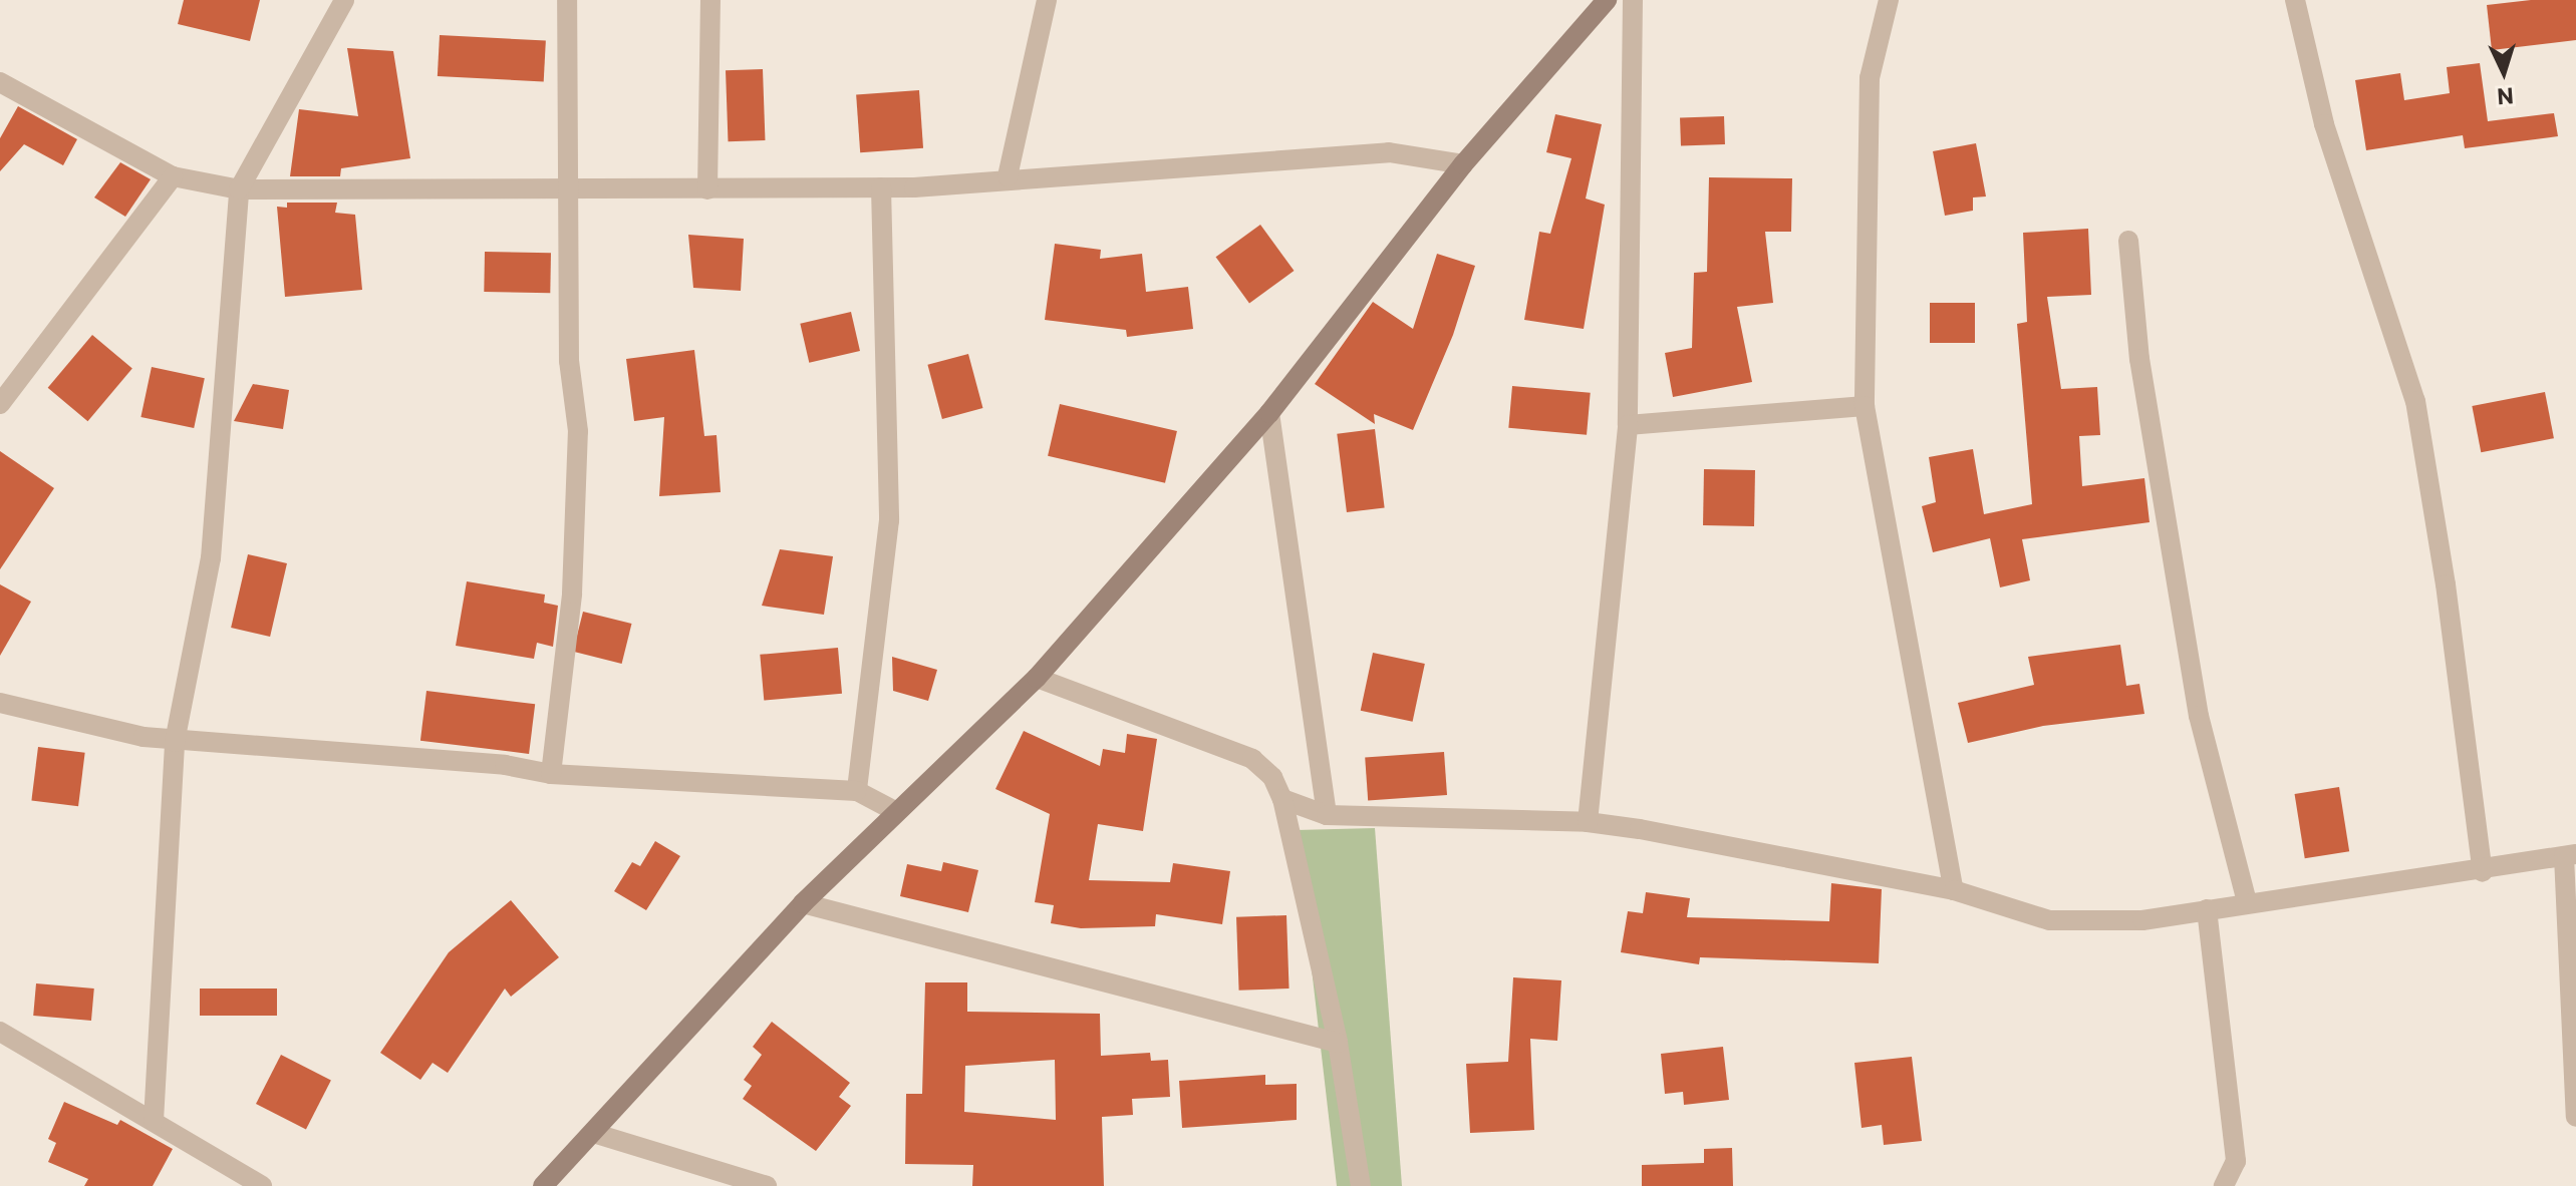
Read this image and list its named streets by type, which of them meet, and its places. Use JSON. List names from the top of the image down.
{
  "north": "bottom"
}
